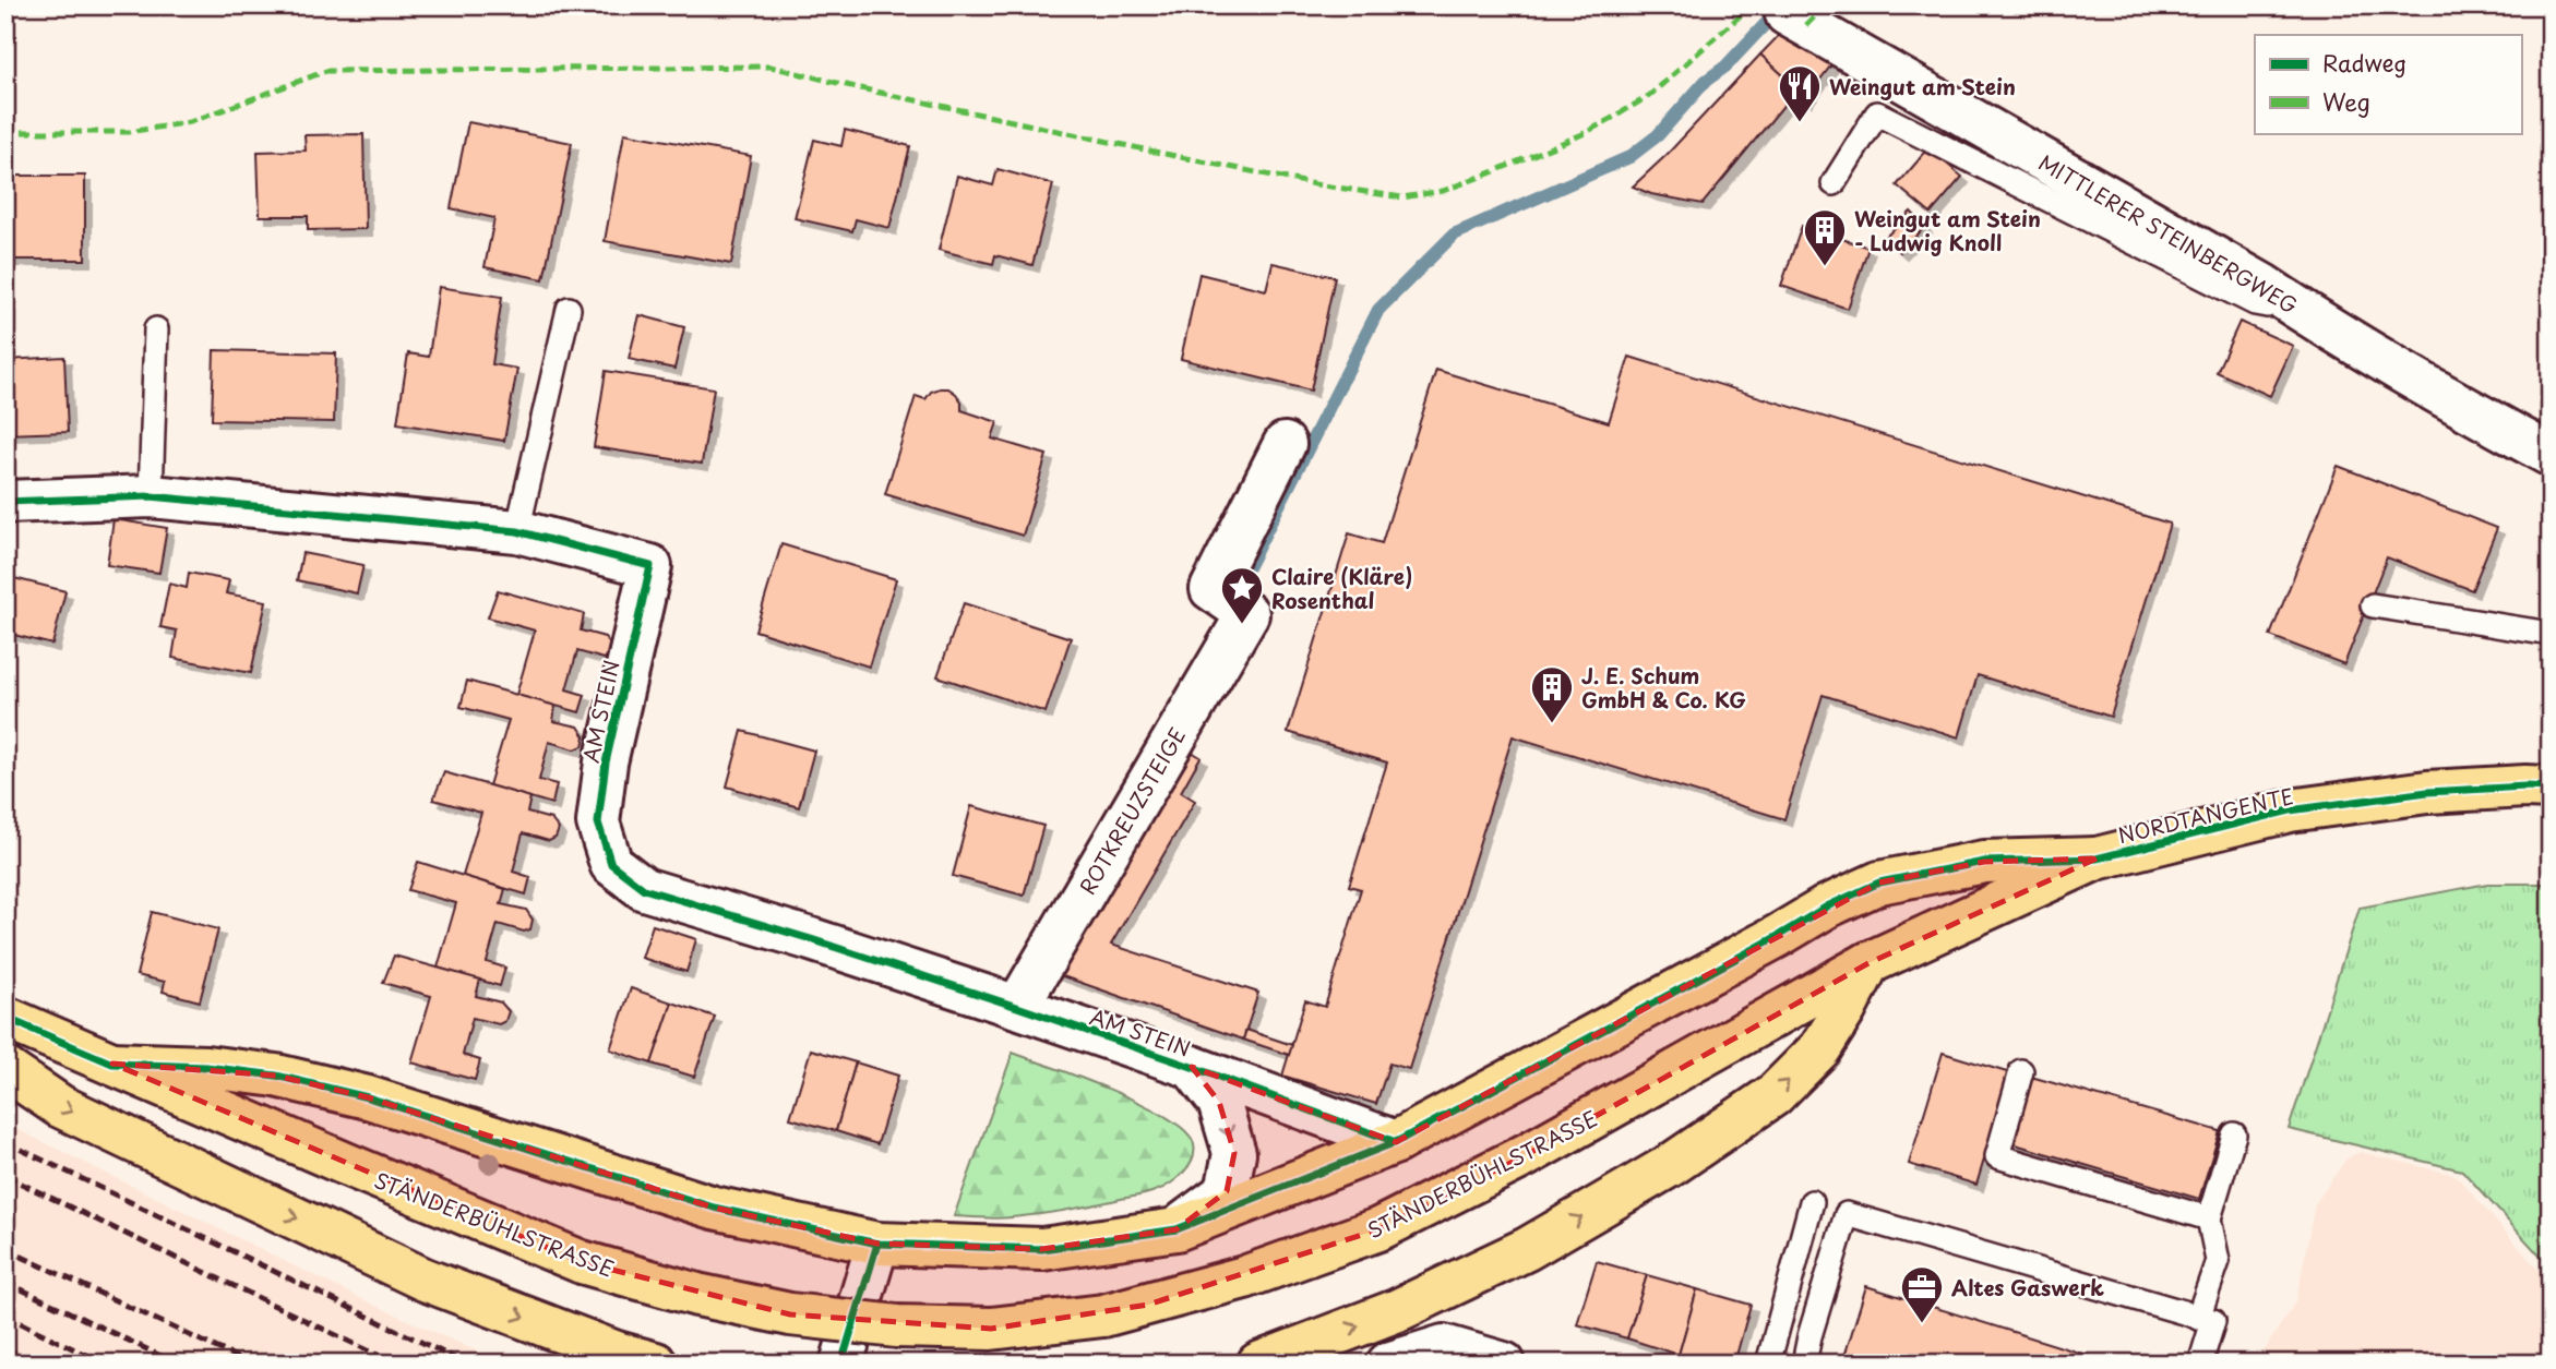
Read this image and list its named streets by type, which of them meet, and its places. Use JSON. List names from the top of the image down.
{
  "streets": {
    "highway": ["NORDTANGENTE", "STÄNDERBÜHLSTRASSE"],
    "street": ["MITTLERER STEINBERGWEG", "AM STEIN", "ROTKREUZSTEIGE"]
  },
  "crossings": [
    ["AM STEIN", "ROTKREUZSTEIGE"],
    ["NORDTANGENTE", "STÄNDERBÜHLSTRASSE"]
  ],
  "places": {
    "restaurant": ["Weingut am Stein"],
    "building": ["Weingut am Stein - Ludwig Knoll", "J. E. Schum GmbH & Co. KG"],
    "place": ["Claire (Kläre) Rosenthal"],
    "office": ["Altes Gaswerk"]
  },
  "legend": ["Radweg", "Weg"]
}
